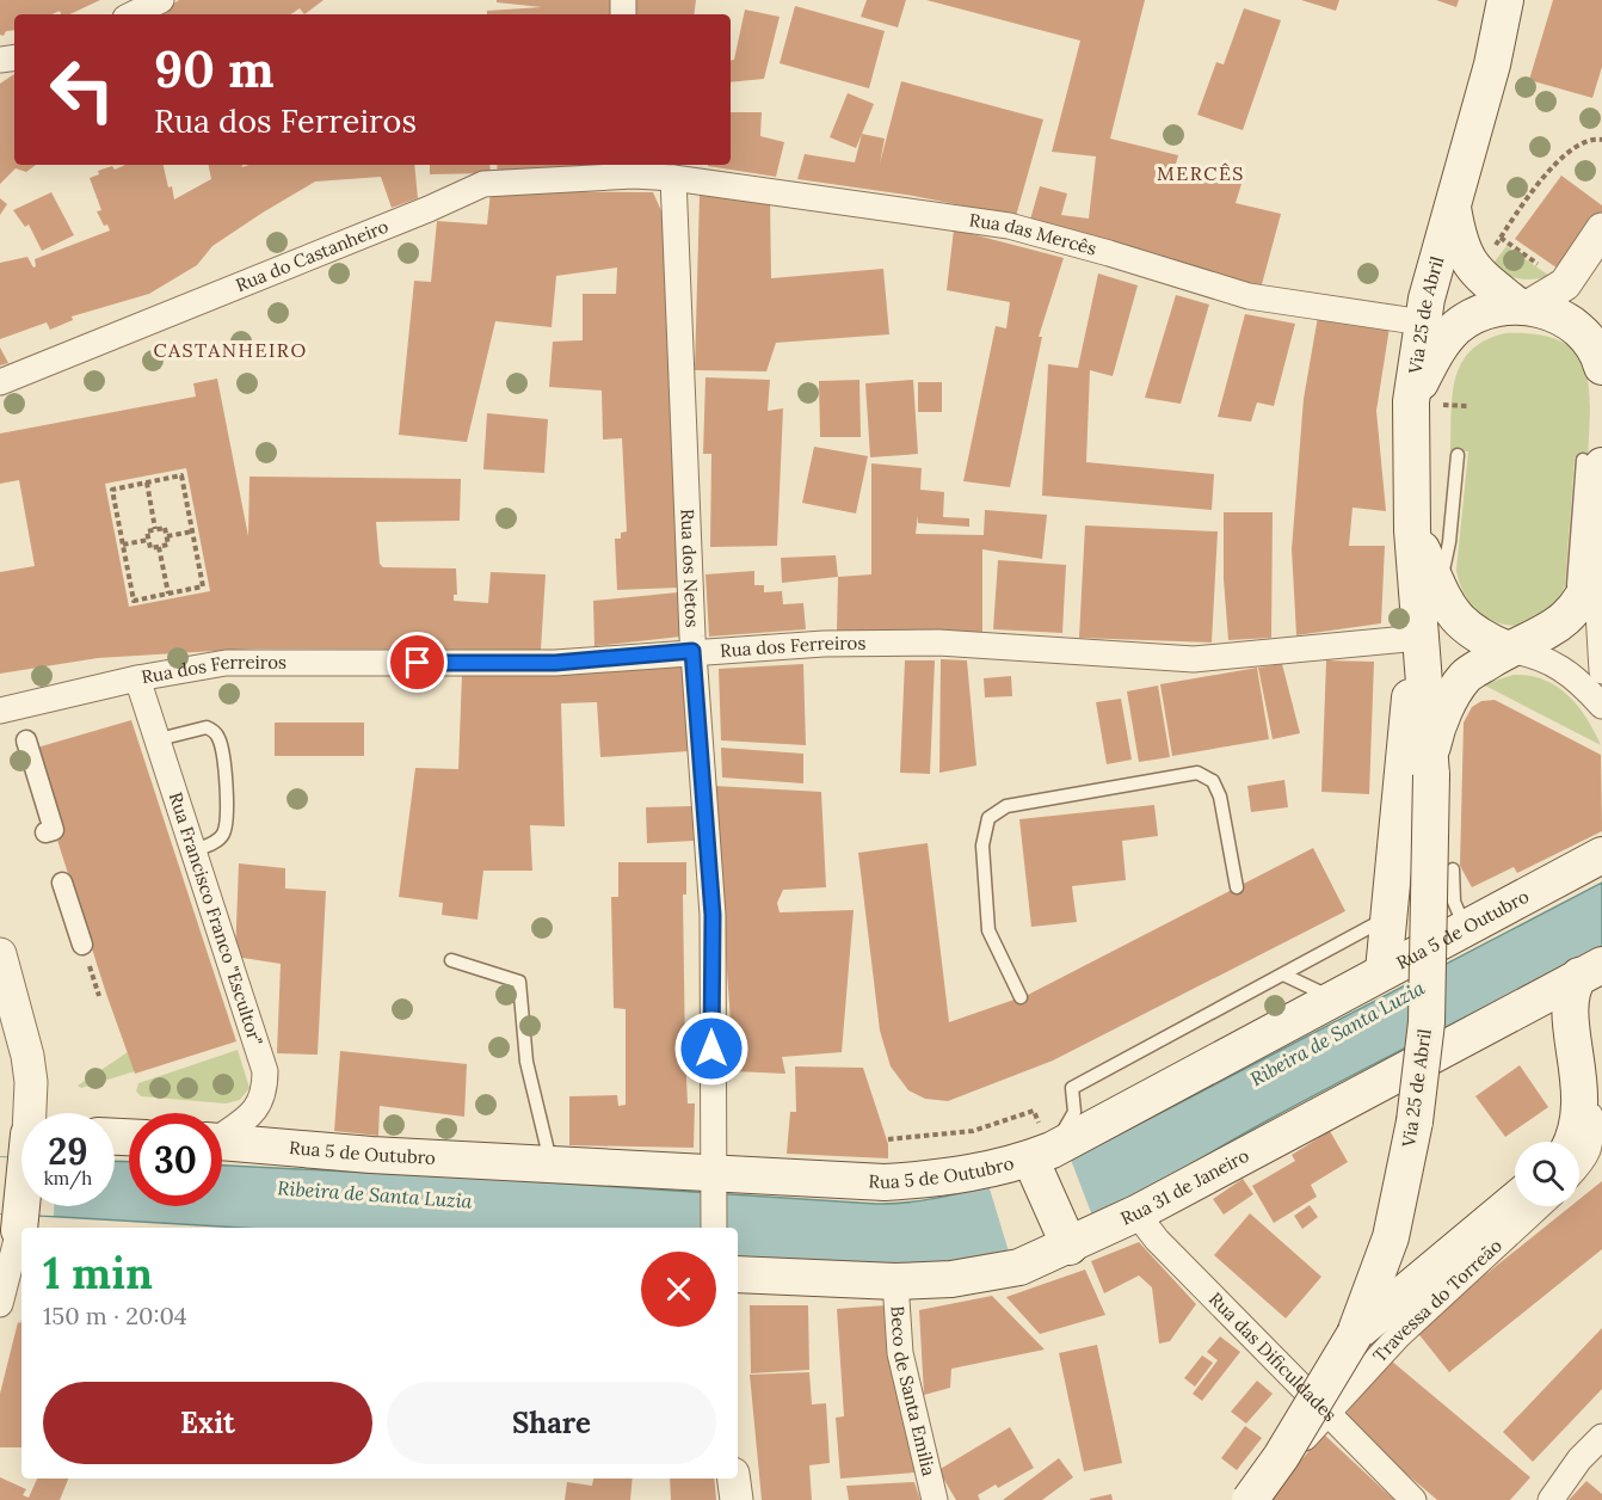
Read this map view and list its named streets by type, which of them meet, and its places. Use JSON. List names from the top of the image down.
{
  "streets": {
    "main road": ["Via 25 de Abril", "Rua 5 de Outubro", "Rua 31 de Janeiro"],
    "street": [
      "Rua das Mercês",
      "Rua do Castanheiro",
      "Rua dos Netos",
      "Rua dos Ferreiros",
      "Rua Francisco Franco \"Escultor\"",
      "Travessa do Torreão",
      "Rua das Dificuldades",
      "Beco de Santa Emilia"
    ]
  },
  "crossings": [
    ["Rua das Mercês", "Rua do Castanheiro"],
    ["Rua das Mercês", "Via 25 de Abril"],
    ["Rua das Mercês", "Rua dos Netos"],
    ["Via 25 de Abril", "Rua dos Ferreiros"],
    ["Via 25 de Abril", "Rua 5 de Outubro"],
    ["Rua dos Netos", "Rua dos Ferreiros"],
    ["Rua dos Netos", "Rua 5 de Outubro"],
    ["Rua dos Ferreiros", "Rua Francisco Franco \"Escultor\""],
    ["Rua 31 de Janeiro", "Rua das Dificuldades"],
    ["Rua 31 de Janeiro", "Beco de Santa Emilia"],
    ["Travessa do Torreão", "Rua das Dificuldades"]
  ],
  "districts": ["MERCÊS", "CASTANHEIRO"],
  "water": ["Ribeira de Santa Luzia"],
  "page": {
    "turn": ["90 m", "Rua dos Ferreiros"],
    "speed": "29 km/h",
    "limit": "30",
    "heading": ["1 min", "150 m · 20:04"],
    "buttons": ["Exit", "Share"]
  }
}
